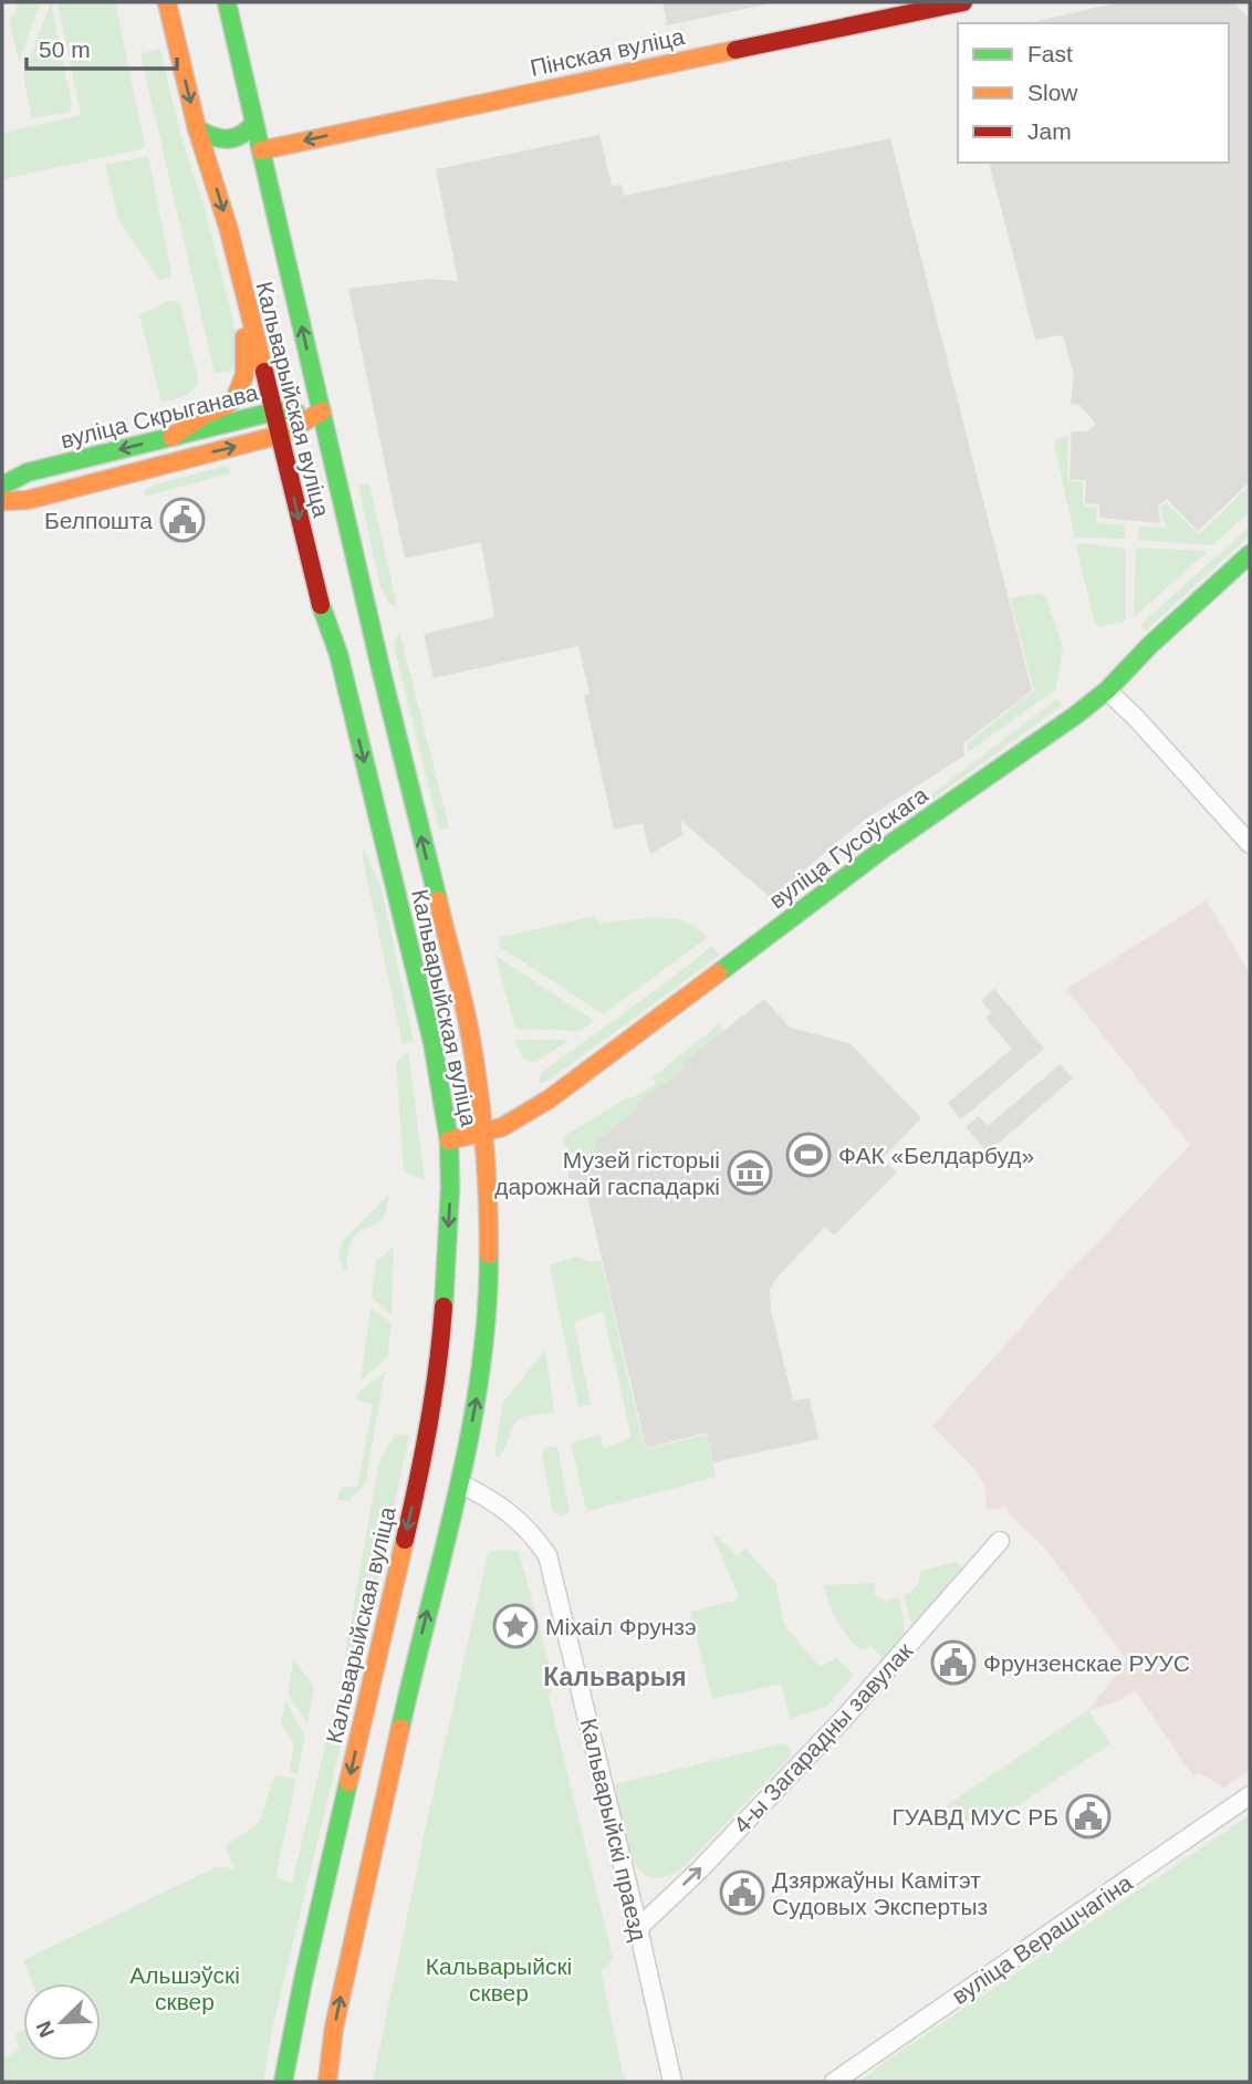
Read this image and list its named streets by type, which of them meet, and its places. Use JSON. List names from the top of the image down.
{
  "streets": {
    "main road": [
      "Пінская вуліца",
      "Кальварыйская вуліца",
      "вуліца Скрыганава",
      "вуліца Гусоўскага"
    ],
    "street": ["4-ы Загарадны завулак", "Кальварыйскі праезд", "вуліца Верашчагіна"]
  },
  "crossings": [
    ["Пінская вуліца", "Кальварыйская вуліца"],
    ["Кальварыйская вуліца", "вуліца Скрыганава"],
    ["Кальварыйская вуліца", "вуліца Гусоўскага"],
    ["Кальварыйская вуліца", "Кальварыйскі праезд"],
    ["4-ы Загарадны завулак", "Кальварыйскі праезд"]
  ],
  "one_way": ["Пінская вуліца", "4-ы Загарадны завулак"],
  "districts": ["Кальварыя"],
  "parks": ["Кальварыйскі сквер", "Альшэўскі сквер"],
  "places": {
    "public building": [
      "Белпошта",
      "Фрунзенскае РУУС",
      "ГУАВД МУС РБ",
      "Дзяржаўны Камітэт Судовых Экспертыз"
    ],
    "sports": ["ФАК «Белдарбуд»"],
    "museum": ["Музей гісторыі дарожнай гаспадаркі"],
    "place": ["Міхаіл Фрунзэ"]
  },
  "legend": ["Fast", "Slow", "Jam"],
  "scale_bar": "50 m",
  "north": "bottom left"
}
